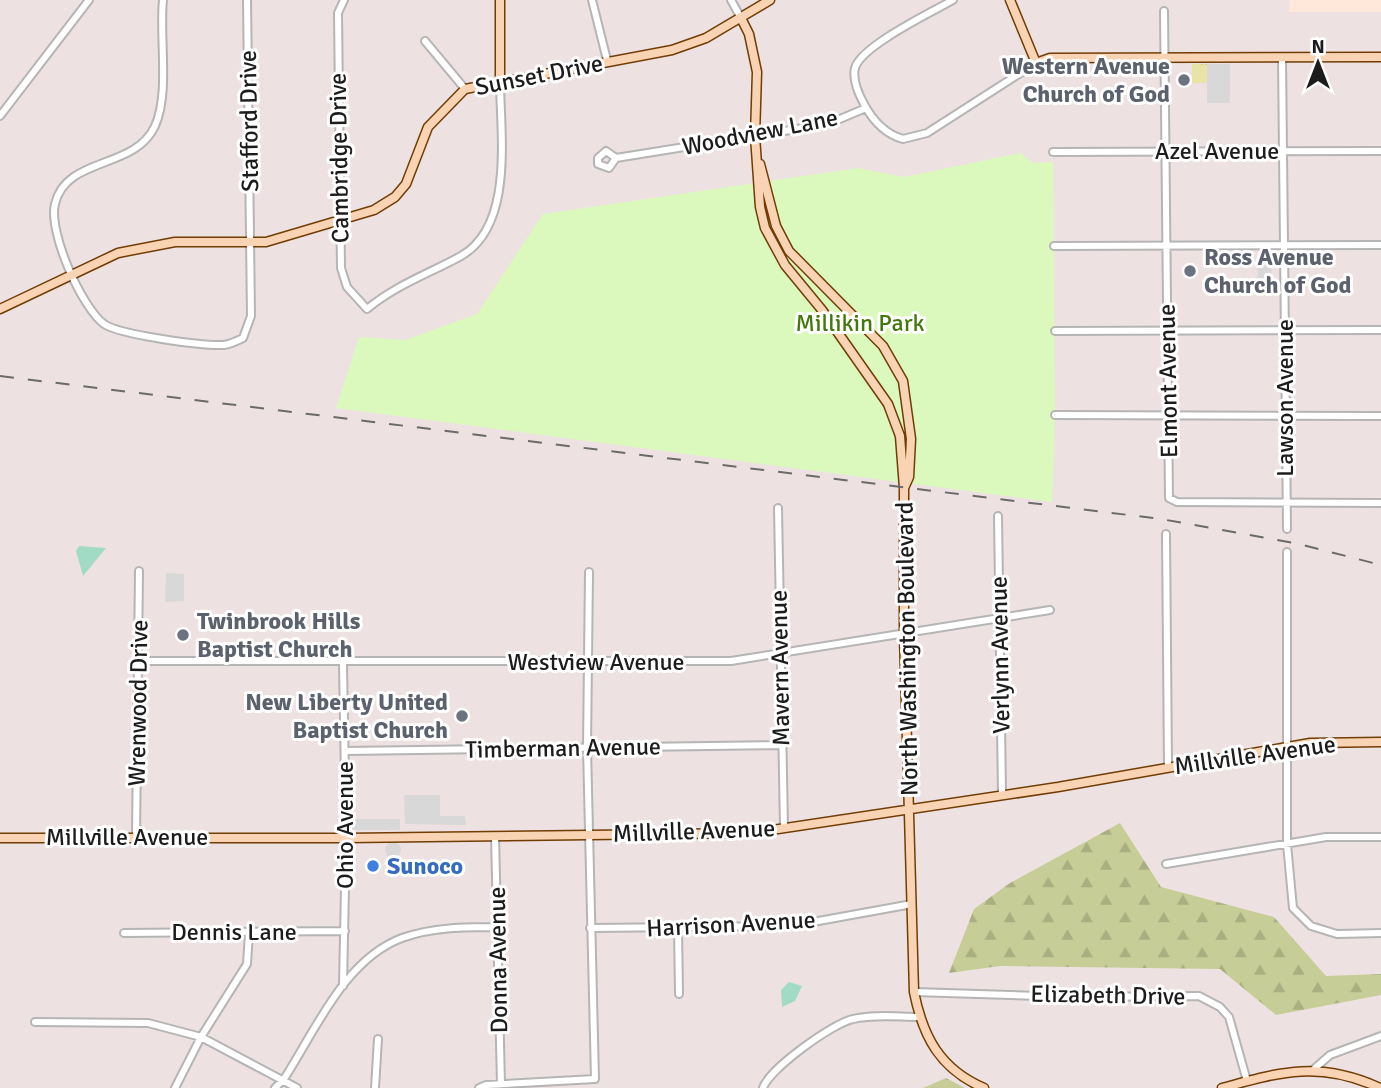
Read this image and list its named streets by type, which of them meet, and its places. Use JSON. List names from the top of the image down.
{
  "streets": {
    "street": [
      "Sunset Drive",
      "Stafford Drive",
      "Woodview Lane",
      "Azel Avenue",
      "Cambridge Drive",
      "Elmont Avenue",
      "Lawson Avenue",
      "North Washington Boulevard",
      "Verlynn Avenue",
      "Westview Avenue",
      "Mavern Avenue",
      "Wrenwood Drive",
      "Timberman Avenue",
      "Millville Avenue",
      "Ohio Avenue",
      "Harrison Avenue",
      "Dennis Lane",
      "Donna Avenue",
      "Elizabeth Drive"
    ]
  },
  "crossings": [
    ["Sunset Drive", "Stafford Drive"],
    ["Sunset Drive", "Cambridge Drive"],
    ["Sunset Drive", "North Washington Boulevard"],
    ["Woodview Lane", "North Washington Boulevard"],
    ["Azel Avenue", "Elmont Avenue"],
    ["Azel Avenue", "Lawson Avenue"],
    ["Elmont Avenue", "Lawson Avenue"],
    ["North Washington Boulevard", "Westview Avenue"],
    ["North Washington Boulevard", "Millville Avenue"],
    ["North Washington Boulevard", "Harrison Avenue"],
    ["North Washington Boulevard", "Elizabeth Drive"],
    ["Verlynn Avenue", "Westview Avenue"],
    ["Verlynn Avenue", "Millville Avenue"],
    ["Westview Avenue", "Mavern Avenue"],
    ["Westview Avenue", "Wrenwood Drive"],
    ["Westview Avenue", "Ohio Avenue"],
    ["Mavern Avenue", "Timberman Avenue"],
    ["Mavern Avenue", "Millville Avenue"],
    ["Wrenwood Drive", "Millville Avenue"],
    ["Timberman Avenue", "Ohio Avenue"],
    ["Millville Avenue", "Ohio Avenue"],
    ["Millville Avenue", "Donna Avenue"],
    ["Ohio Avenue", "Dennis Lane"]
  ],
  "parks": ["Millikin Park"],
  "places": [
    "Western Avenue Church of God",
    "Ross Avenue Church of God",
    "Twinbrook Hills Baptist Church",
    "New Liberty United Baptist Church",
    "Sunoco"
  ],
  "north": "top"
}
